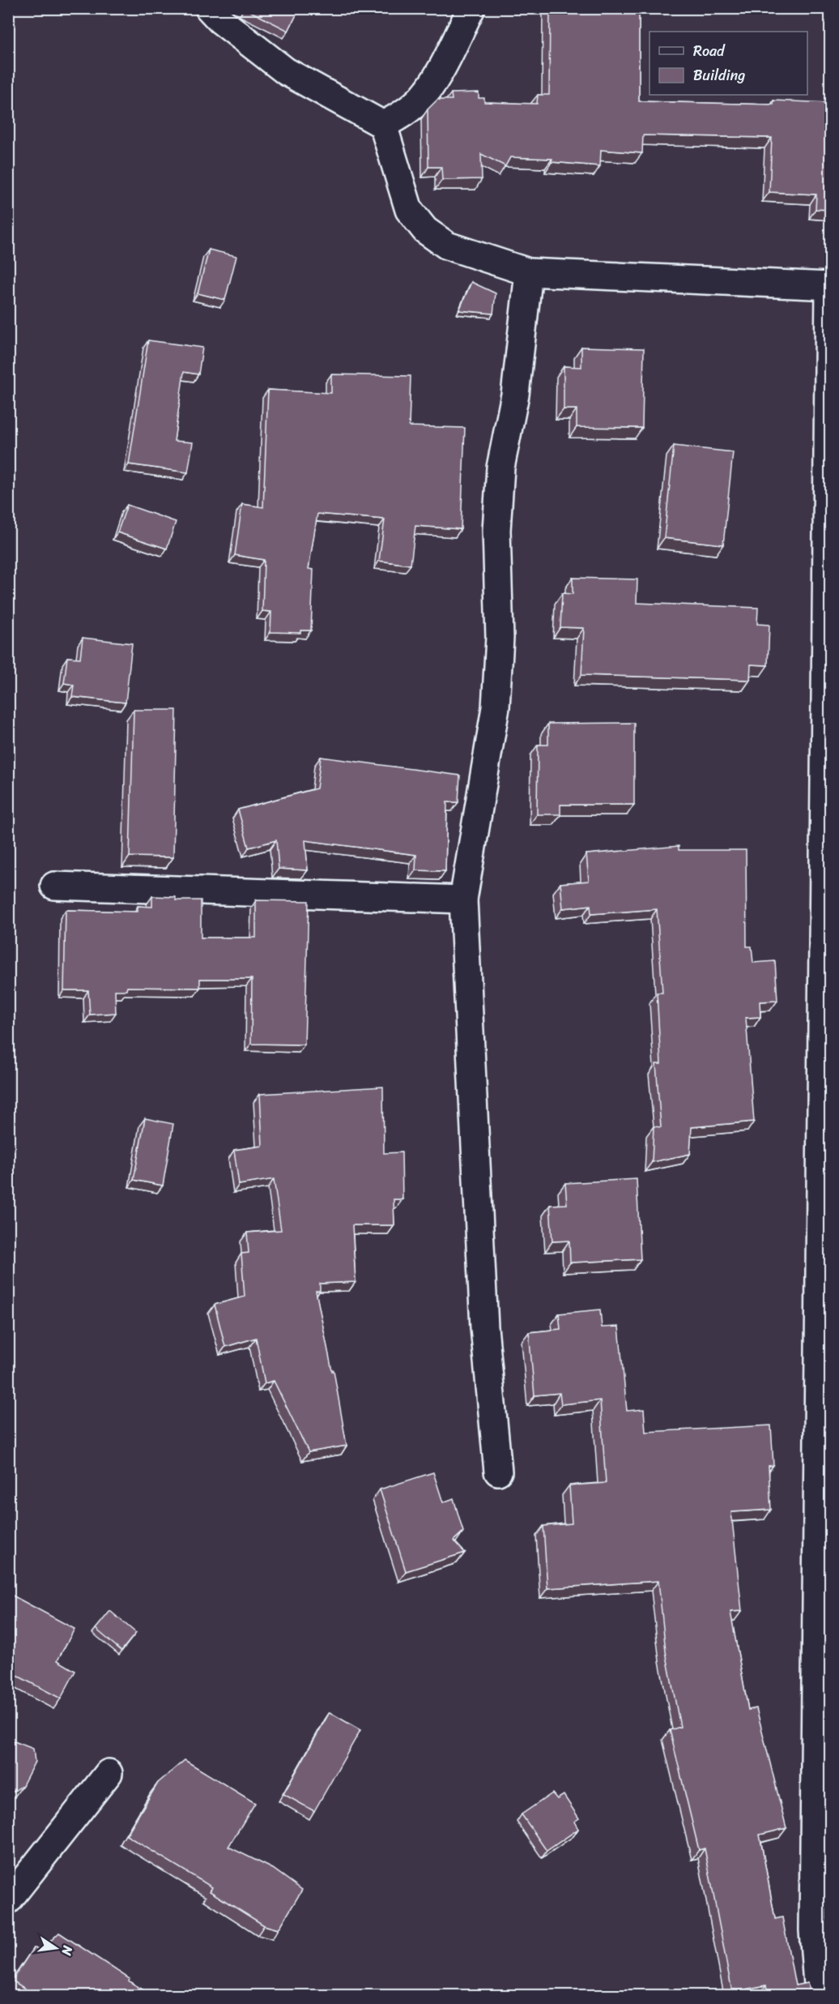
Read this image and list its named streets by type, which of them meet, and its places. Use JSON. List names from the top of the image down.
{
  "legend": ["Road", "Building"],
  "north": "right"
}
